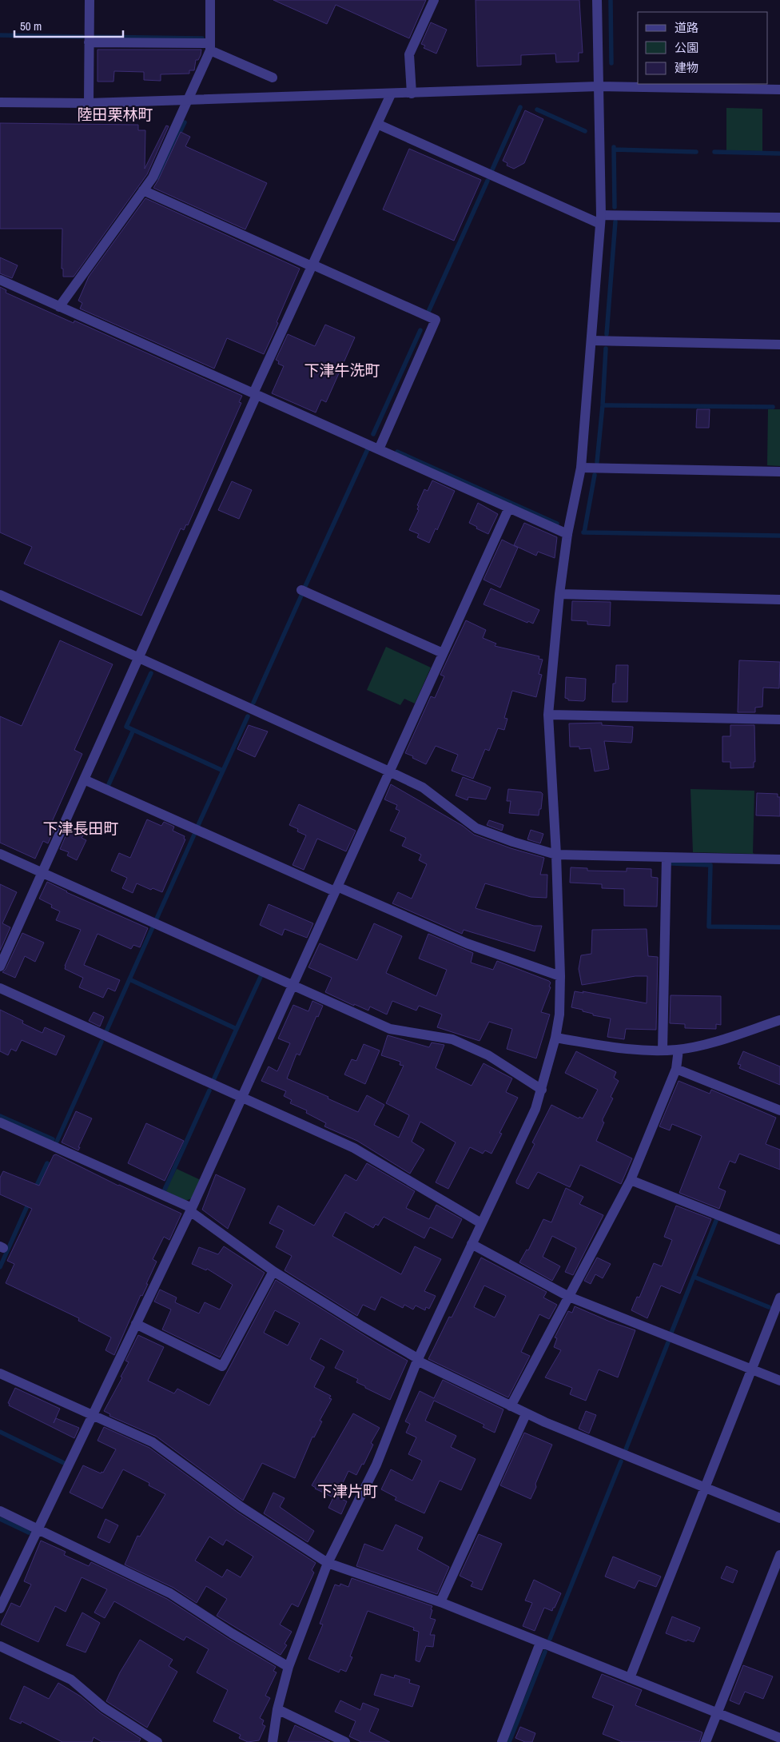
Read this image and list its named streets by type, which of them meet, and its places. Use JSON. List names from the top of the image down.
{
  "districts": [
    "陸田栗林町",
    "下津牛洗町",
    "下津長田町",
    "下津片町"
  ],
  "legend": ["道路", "公園", "建物"],
  "scale_bar": "50 m"
}
